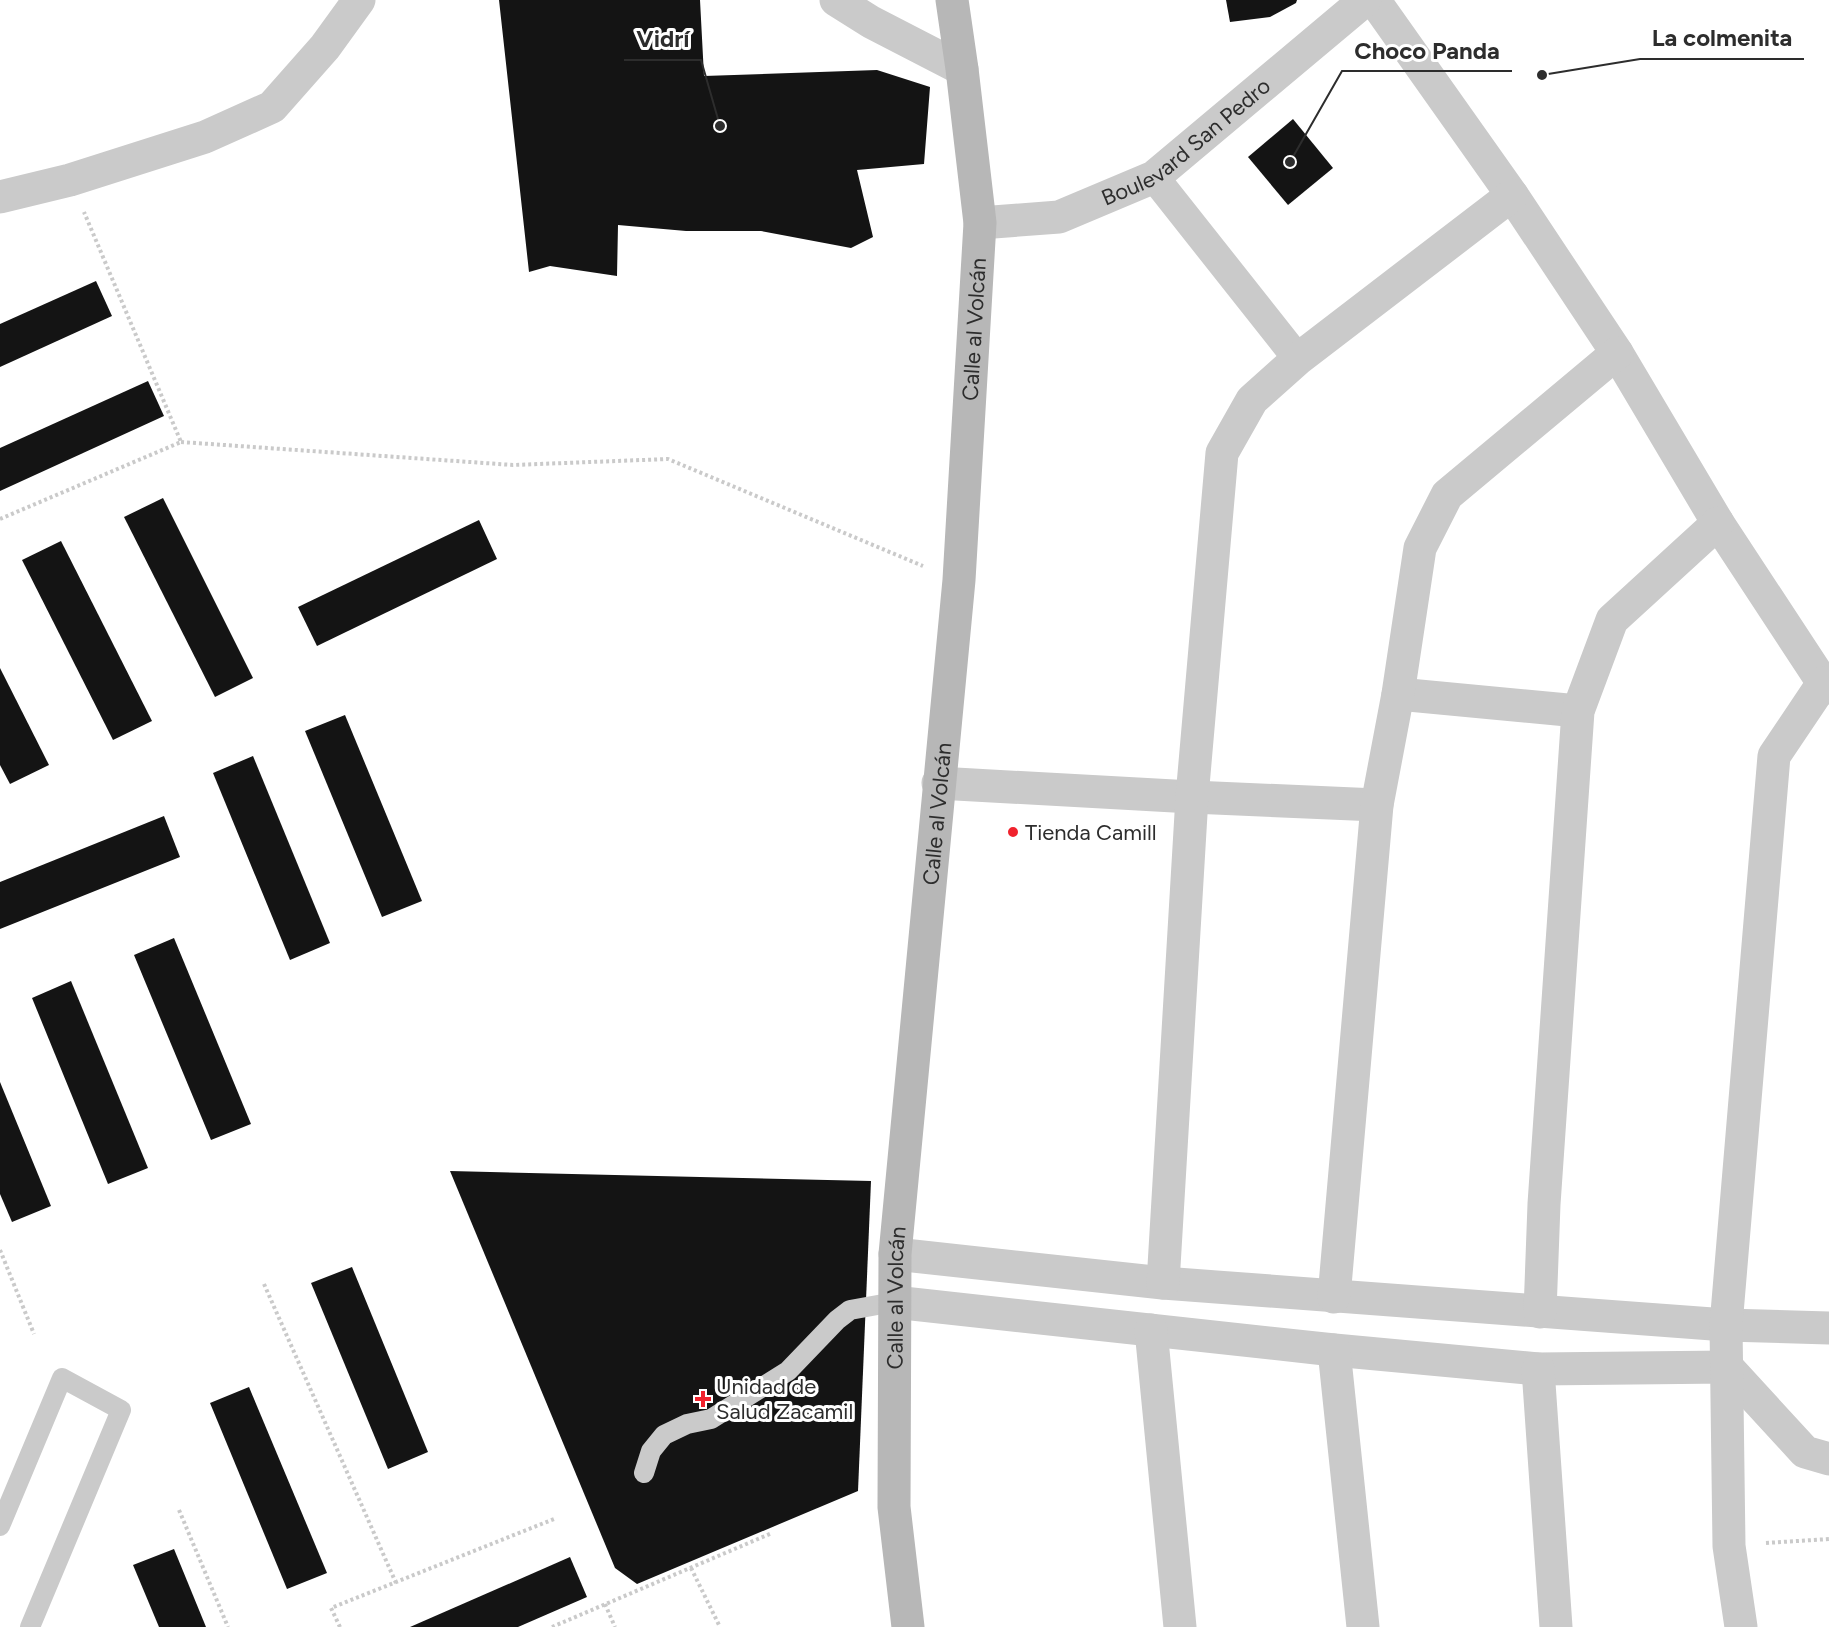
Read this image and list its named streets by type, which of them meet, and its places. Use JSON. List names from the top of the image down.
{
  "streets": {
    "main road": ["Calle al Volcán"],
    "street": ["Boulevard San Pedro"]
  },
  "crossings": [
    ["Boulevard San Pedro", "Calle al Volcán"]
  ],
  "places": {
    "other": [
      "La colmenita",
      "Vidrí",
      "Choco Panda",
      "Tienda Camill"
    ],
    "health": ["Unidad de Salud Zacamil"]
  }
}
